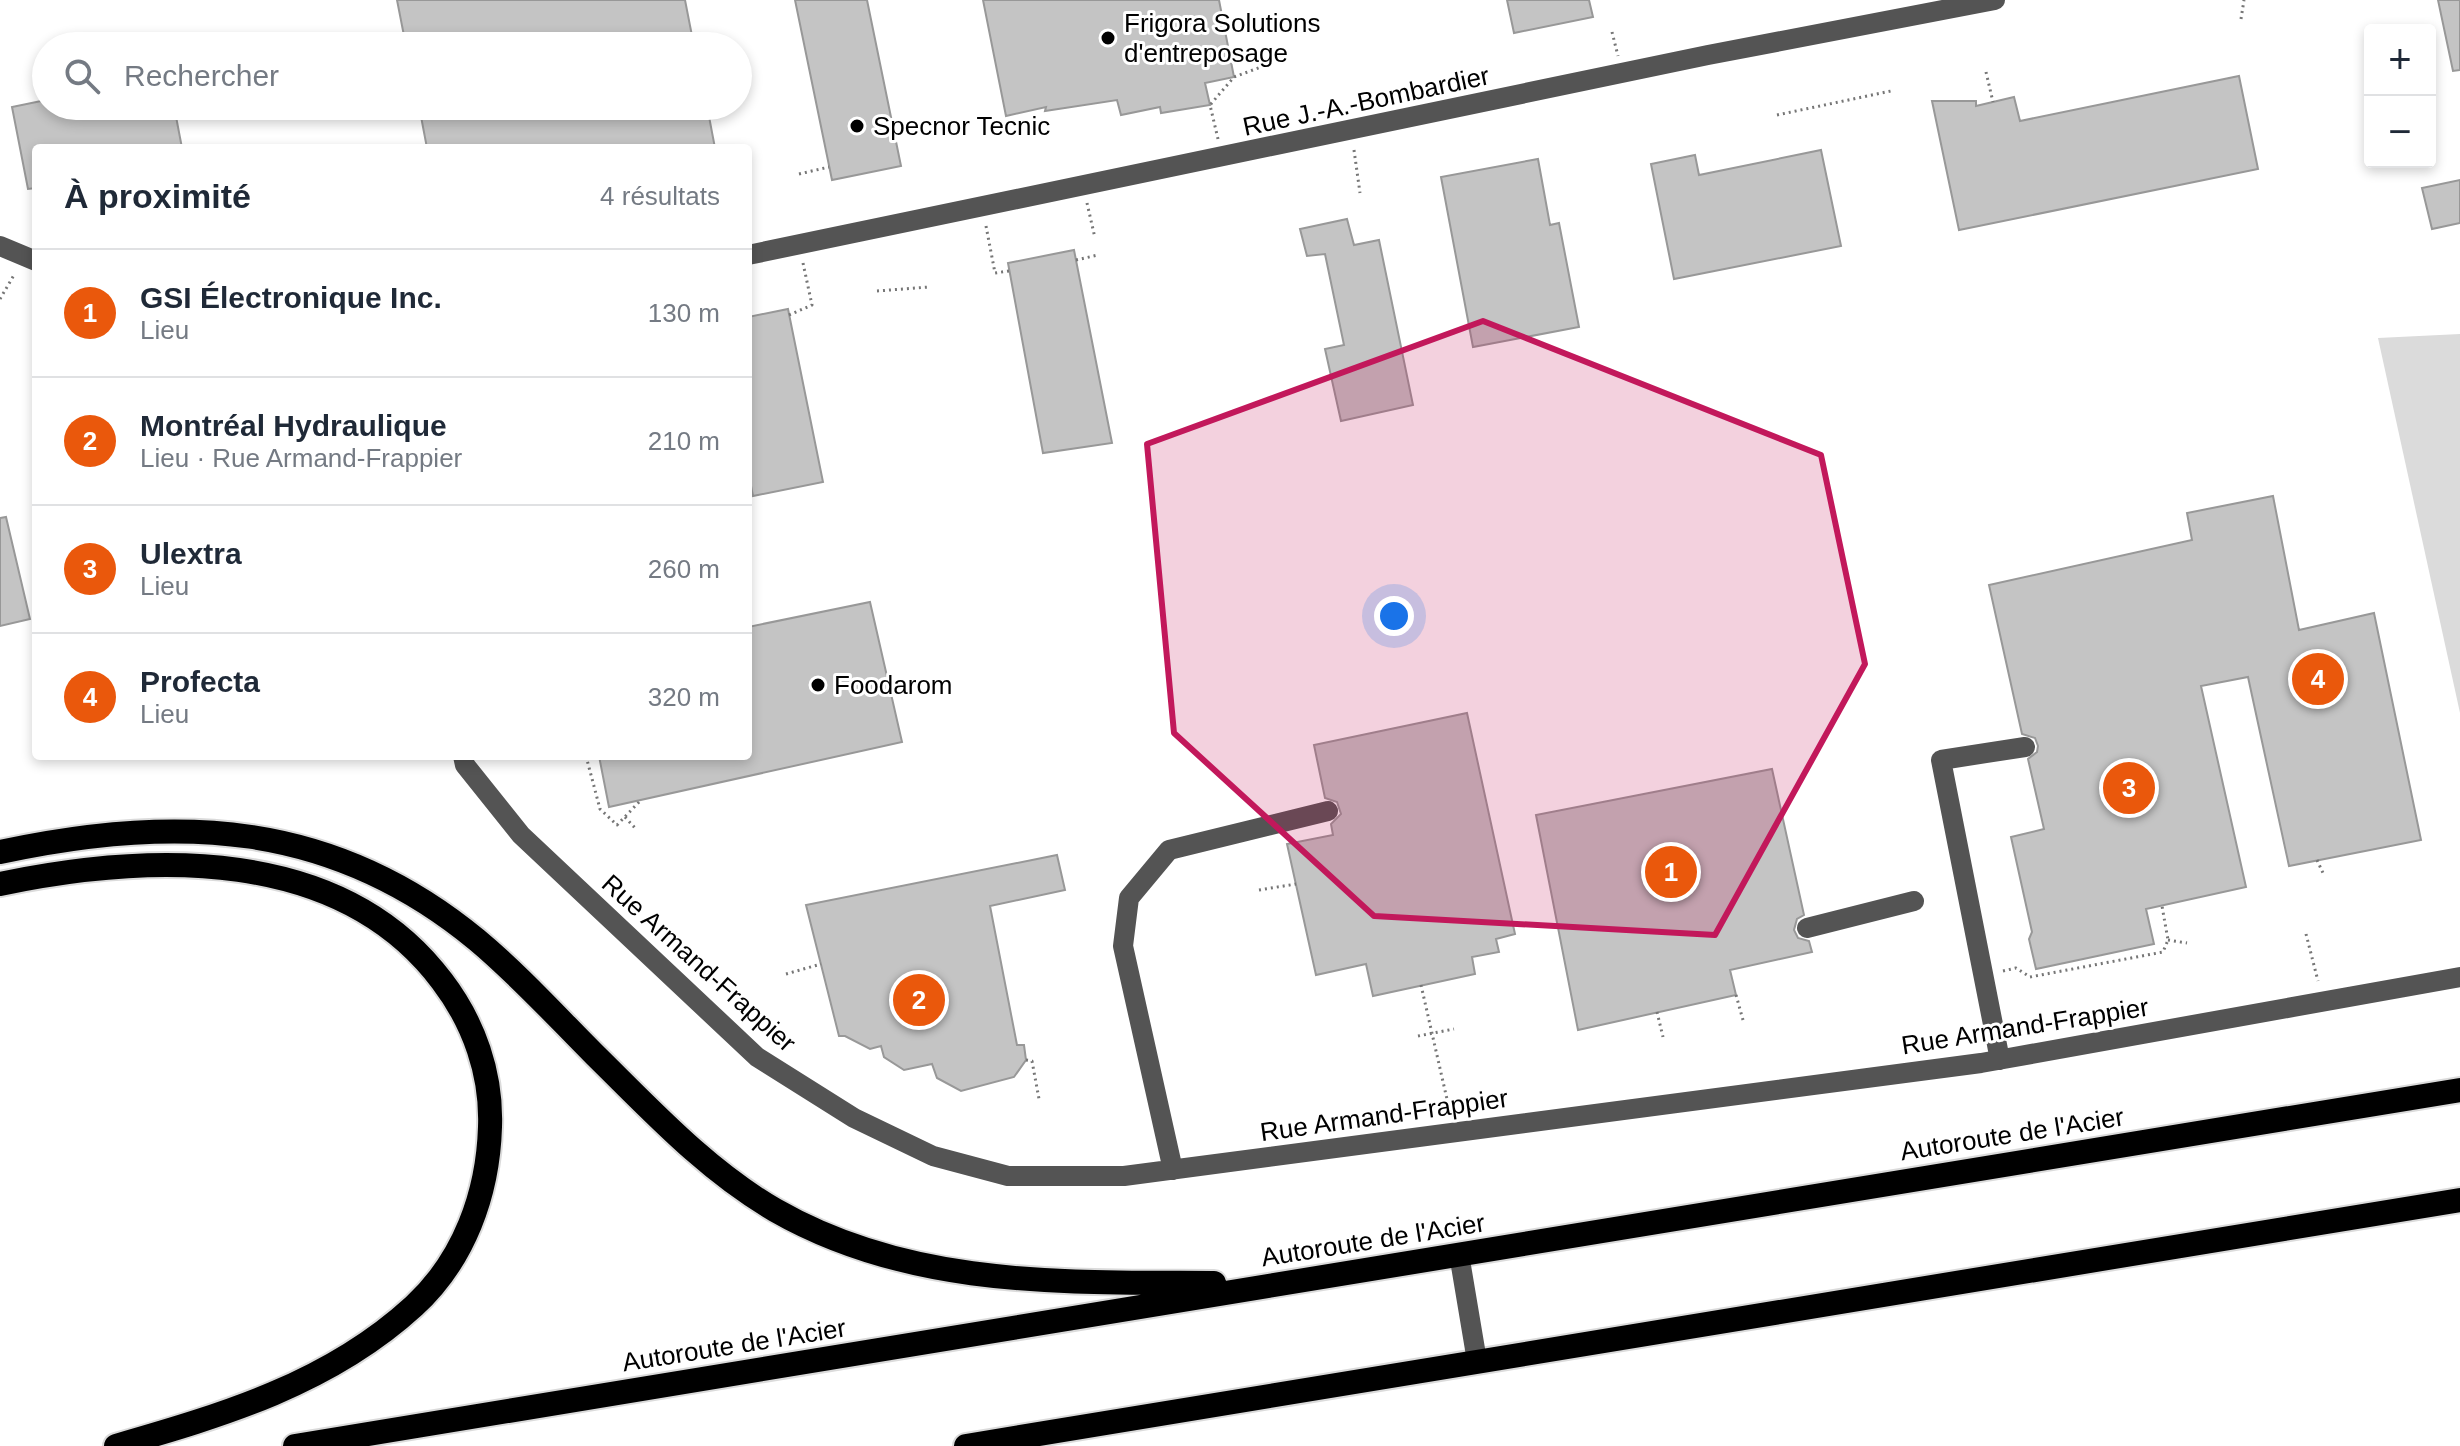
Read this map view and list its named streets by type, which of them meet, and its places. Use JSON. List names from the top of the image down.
{
  "streets": {
    "highway": ["Autoroute de l'Acier"],
    "street": ["Rue J.-A.-Bombardier", "Rue Armand-Frappier"]
  },
  "places": ["Frigora Solutions d'entreposage", "Specnor Tecnic", "Foodarom"],
  "page": {
    "map_buttons": ["+", "−"],
    "search": "Rechercher",
    "heading": ["À proximité", "4 résultats"],
    "list": [
      {
        "mark": "1",
        "name": "GSI Électronique Inc.",
        "note": "Lieu",
        "value": "130 m"
      },
      {
        "mark": "2",
        "name": "Montréal Hydraulique",
        "note": "Lieu · Rue Armand-Frappier",
        "value": "210 m"
      },
      {
        "mark": "3",
        "name": "Ulextra",
        "note": "Lieu",
        "value": "260 m"
      },
      {
        "mark": "4",
        "name": "Profecta",
        "note": "Lieu",
        "value": "320 m"
      }
    ],
    "pins": [
      "4",
      "3",
      "1",
      "2"
    ]
  }
}
